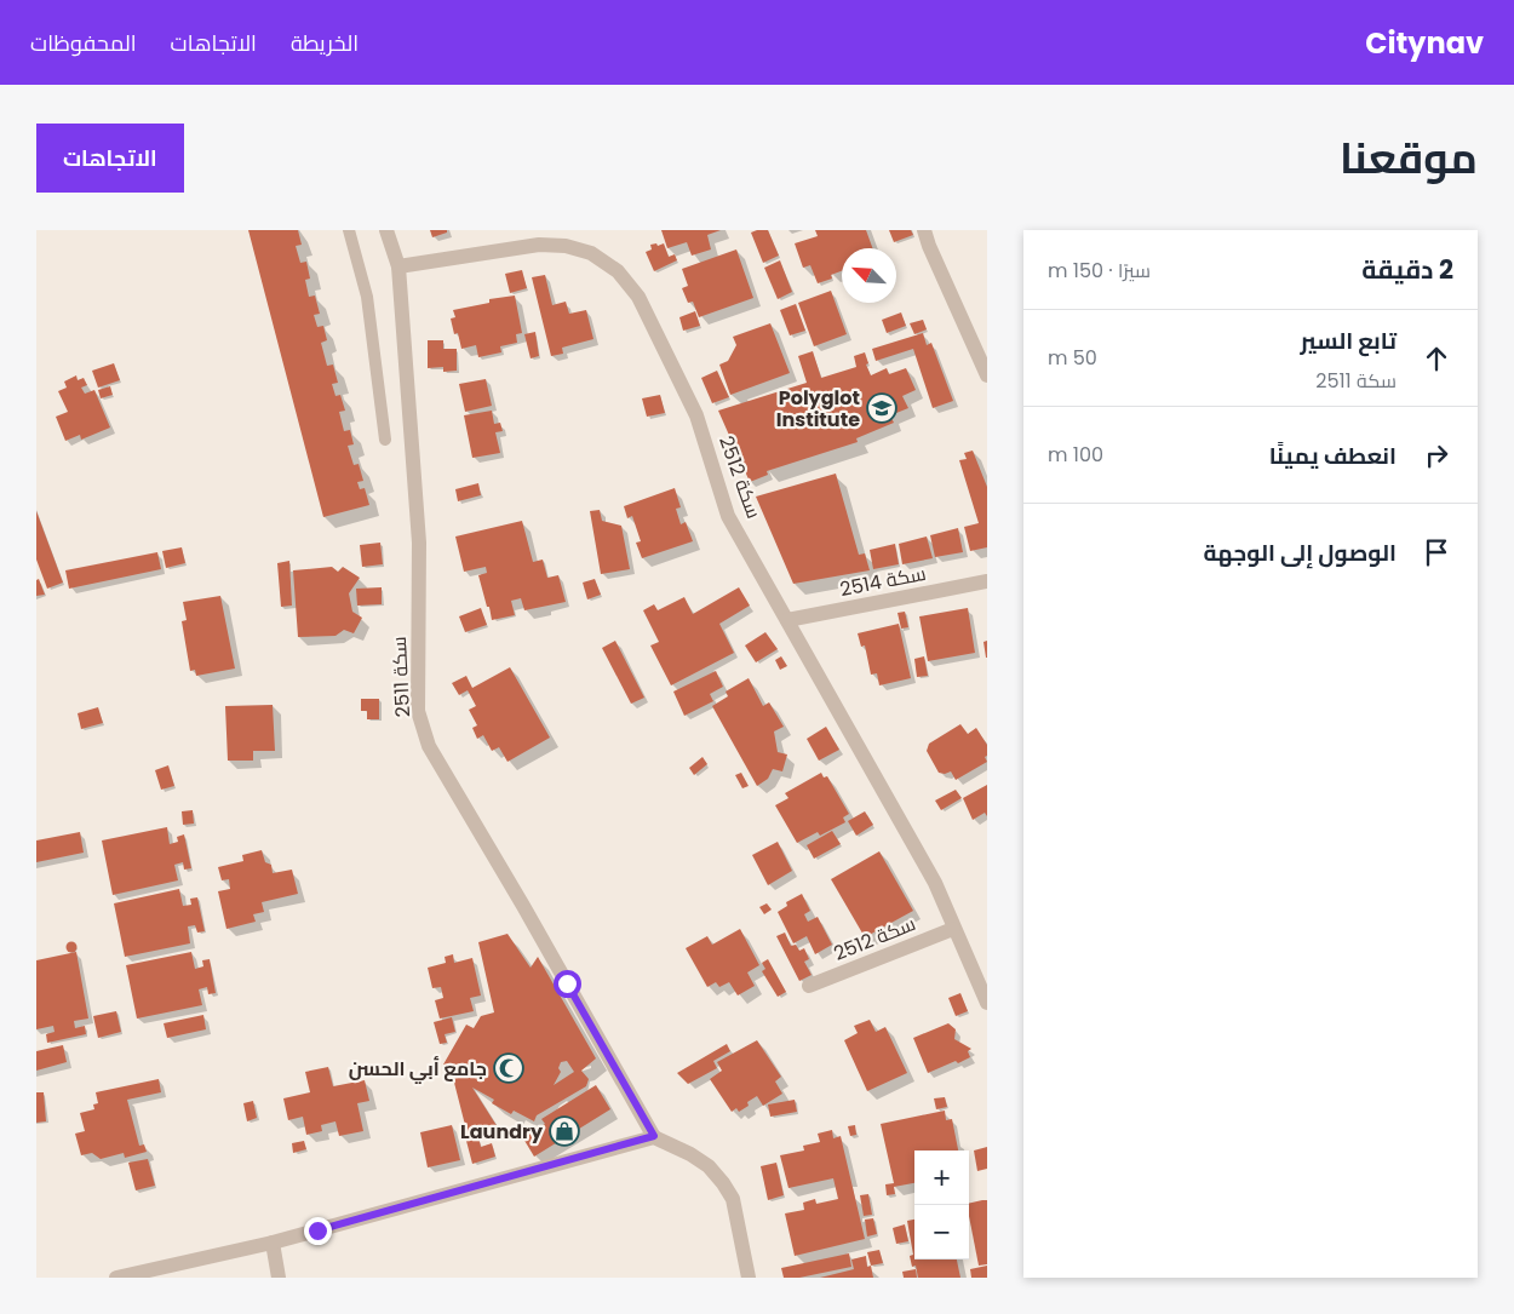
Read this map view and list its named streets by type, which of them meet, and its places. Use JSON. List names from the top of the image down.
{
  "streets": {
    "street": ["سكة 2512", "سكة 2514", "سكة 2511"]
  },
  "crossings": [
    ["سكة 2512", "سكة 2514"],
    ["سكة 2512", "سكة 2511"]
  ],
  "places": {
    "school or university": ["Polyglot Institute"],
    "mosque": ["جامع أبي الحسن"],
    "shop": ["Laundry"]
  },
  "north": "top left",
  "page": {
    "header": "Citynav",
    "nav": ["الخريطة", "الاتجاهات", "المحفوظات"],
    "title": "موقعنا",
    "buttons": "الاتجاهات",
    "heading": ["2 دقيقة", "سيرًا · 150 m"],
    "list": [
      ["تابع السير", "سكة 2511", "50 m"],
      ["انعطف يمينًا", "100 m"],
      "الوصول إلى الوجهة"
    ],
    "map_buttons": ["+", "−"]
  }
}
